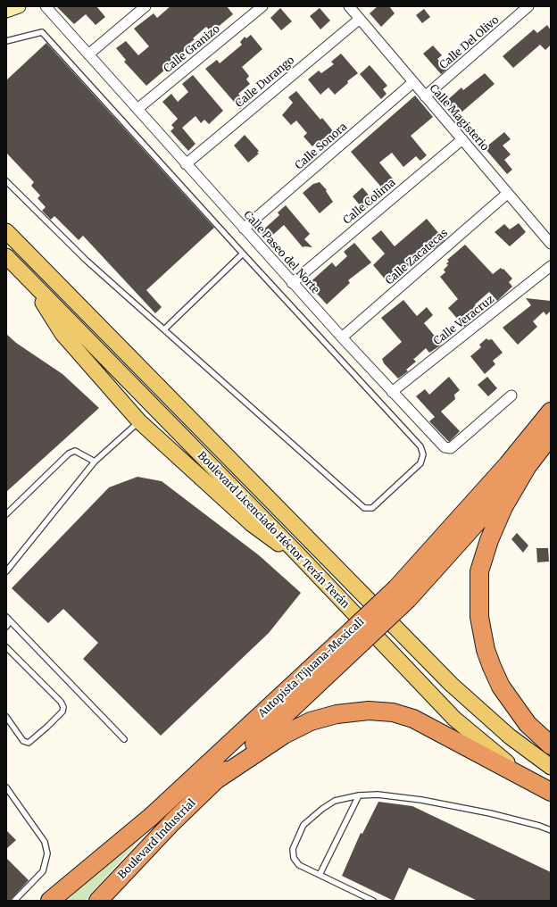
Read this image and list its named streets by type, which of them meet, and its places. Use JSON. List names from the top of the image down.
{
  "streets": {
    "highway": ["Boulevard Licenciado Héctor Terán Terán", "Autopista Tijuana-Mexicali", "Boulevard Industrial"],
    "street": [
      "Calle Del Olivo",
      "Calle Granizo",
      "Calle Durango",
      "Calle Magisterio",
      "Calle Sonora",
      "Calle Colima",
      "Calle Paseo del Norte",
      "Calle Zacatecas",
      "Calle Veracruz"
    ]
  },
  "crossings": [
    ["Calle Del Olivo", "Calle Magisterio"],
    ["Calle Granizo", "Calle Paseo del Norte"],
    ["Calle Durango", "Calle Magisterio"],
    ["Calle Durango", "Calle Paseo del Norte"],
    ["Calle Magisterio", "Calle Sonora"],
    ["Calle Magisterio", "Calle Colima"],
    ["Calle Magisterio", "Calle Zacatecas"],
    ["Calle Sonora", "Calle Paseo del Norte"],
    ["Calle Colima", "Calle Paseo del Norte"],
    ["Calle Paseo del Norte", "Calle Zacatecas"],
    ["Calle Paseo del Norte", "Calle Veracruz"],
    ["Autopista Tijuana-Mexicali", "Boulevard Industrial"]
  ]
}
